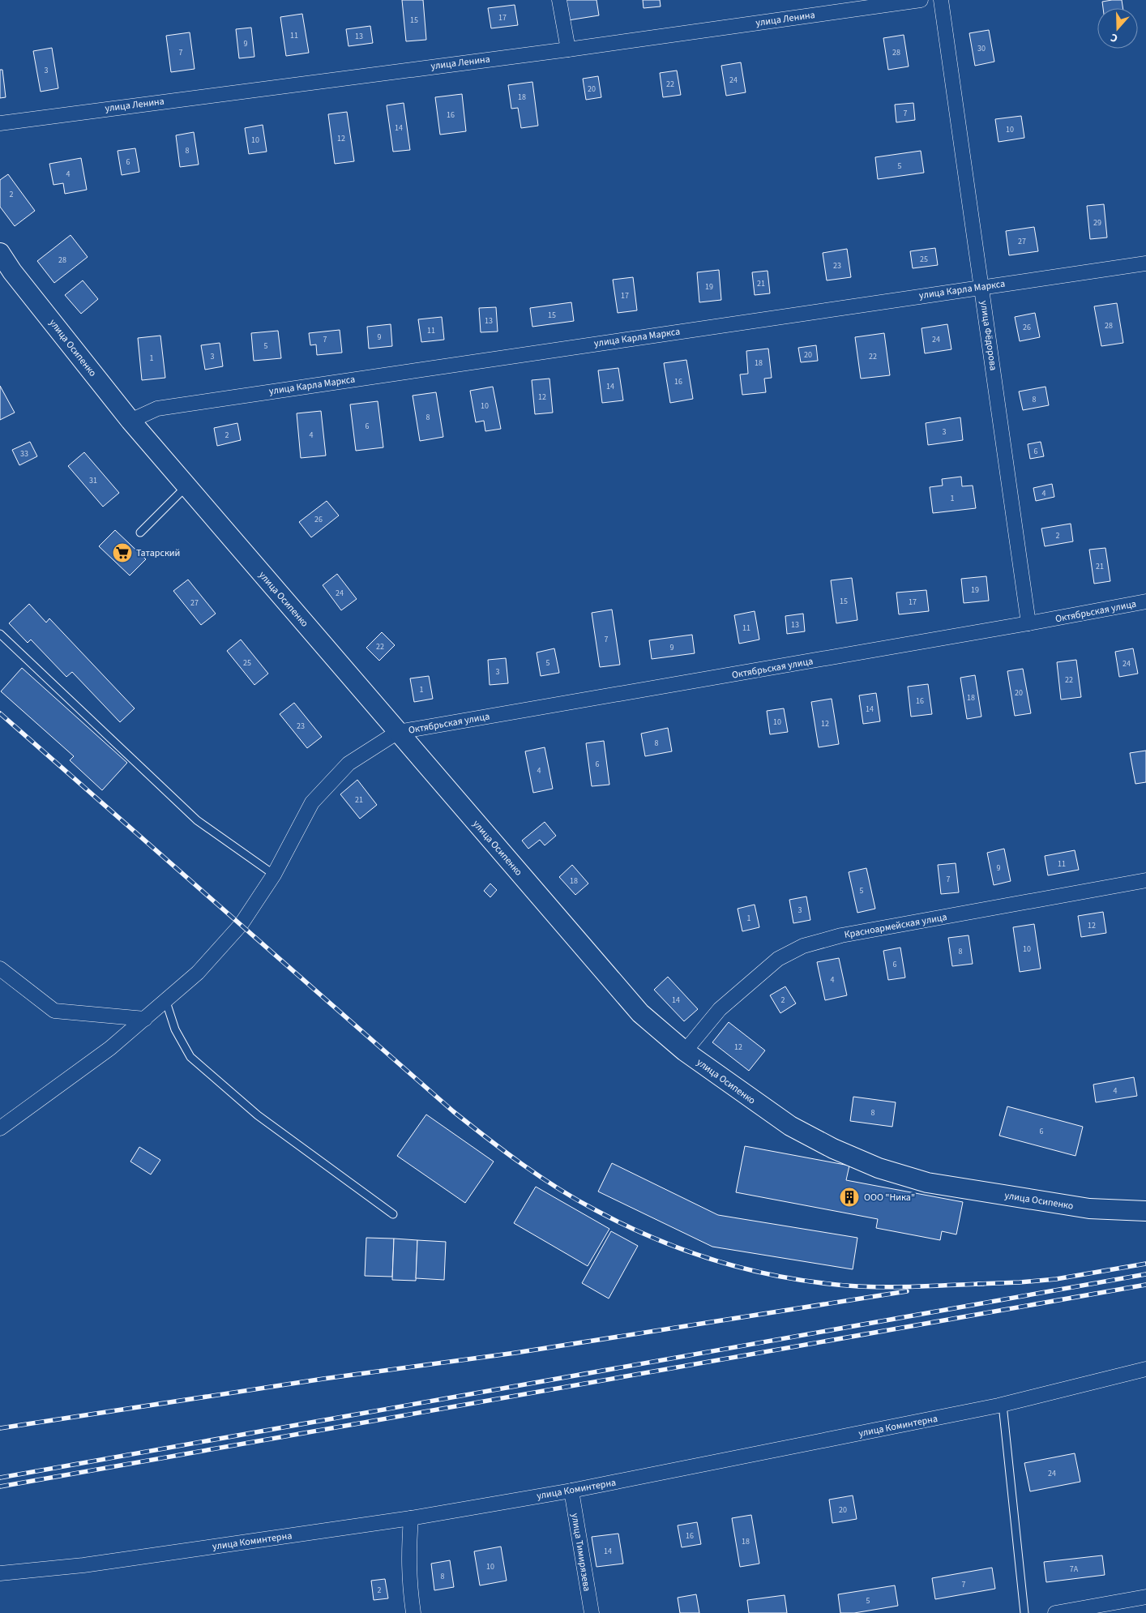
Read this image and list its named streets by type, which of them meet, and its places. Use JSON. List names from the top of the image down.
{
  "streets": {
    "street": [
      "улица Ленина",
      "улица Карла Маркса",
      "улица Фёдорова",
      "улица Осипенко",
      "Октябрьская улица",
      "Красноармейская улица",
      "улица Коминтерна",
      "улица Тимирязева"
    ]
  },
  "crossings": [
    ["улица Карла Маркса", "улица Фёдорова"],
    ["улица Карла Маркса", "улица Осипенко"],
    ["улица Фёдорова", "Октябрьская улица"],
    ["улица Осипенко", "Октябрьская улица"],
    ["улица Осипенко", "Красноармейская улица"],
    ["улица Коминтерна", "улица Тимирязева"]
  ],
  "places": {
    "supermarket": ["Татарский"],
    "building": ["ООО \"Ника\""]
  },
  "house_numbers": [
    "17",
    "15",
    "11",
    "13",
    "9",
    "30",
    "7",
    "28",
    "3",
    "24",
    "22",
    "20",
    "18",
    "7",
    "16",
    "14",
    "10",
    "12",
    "10",
    "8",
    "6",
    "5",
    "4",
    "2",
    "29",
    "27",
    "25",
    "28",
    "23",
    "21",
    "19",
    "17",
    "15",
    "13",
    "28",
    "26",
    "11",
    "9",
    "7",
    "24",
    "5",
    "20",
    "3",
    "22",
    "1",
    "18",
    "16",
    "14",
    "12",
    "8",
    "10",
    "8",
    "6",
    "3",
    "2",
    "4",
    "6",
    "33",
    "31",
    "4",
    "1",
    "26",
    "2",
    "21",
    "19",
    "24",
    "15",
    "17",
    "27",
    "13",
    "11",
    "7",
    "22",
    "9",
    "25",
    "5",
    "24",
    "3",
    "22",
    "1",
    "20",
    "18",
    "16",
    "14",
    "10",
    "12",
    "23",
    "8",
    "6",
    "4",
    "21",
    "11",
    "9",
    "7",
    "18",
    "5",
    "3",
    "1",
    "12",
    "10",
    "8",
    "6",
    "4",
    "14",
    "2",
    "12",
    "4",
    "8",
    "6",
    "24",
    "20",
    "16",
    "18",
    "14",
    "10",
    "7А",
    "8",
    "7",
    "2",
    "5"
  ],
  "north": "bottom"
}
